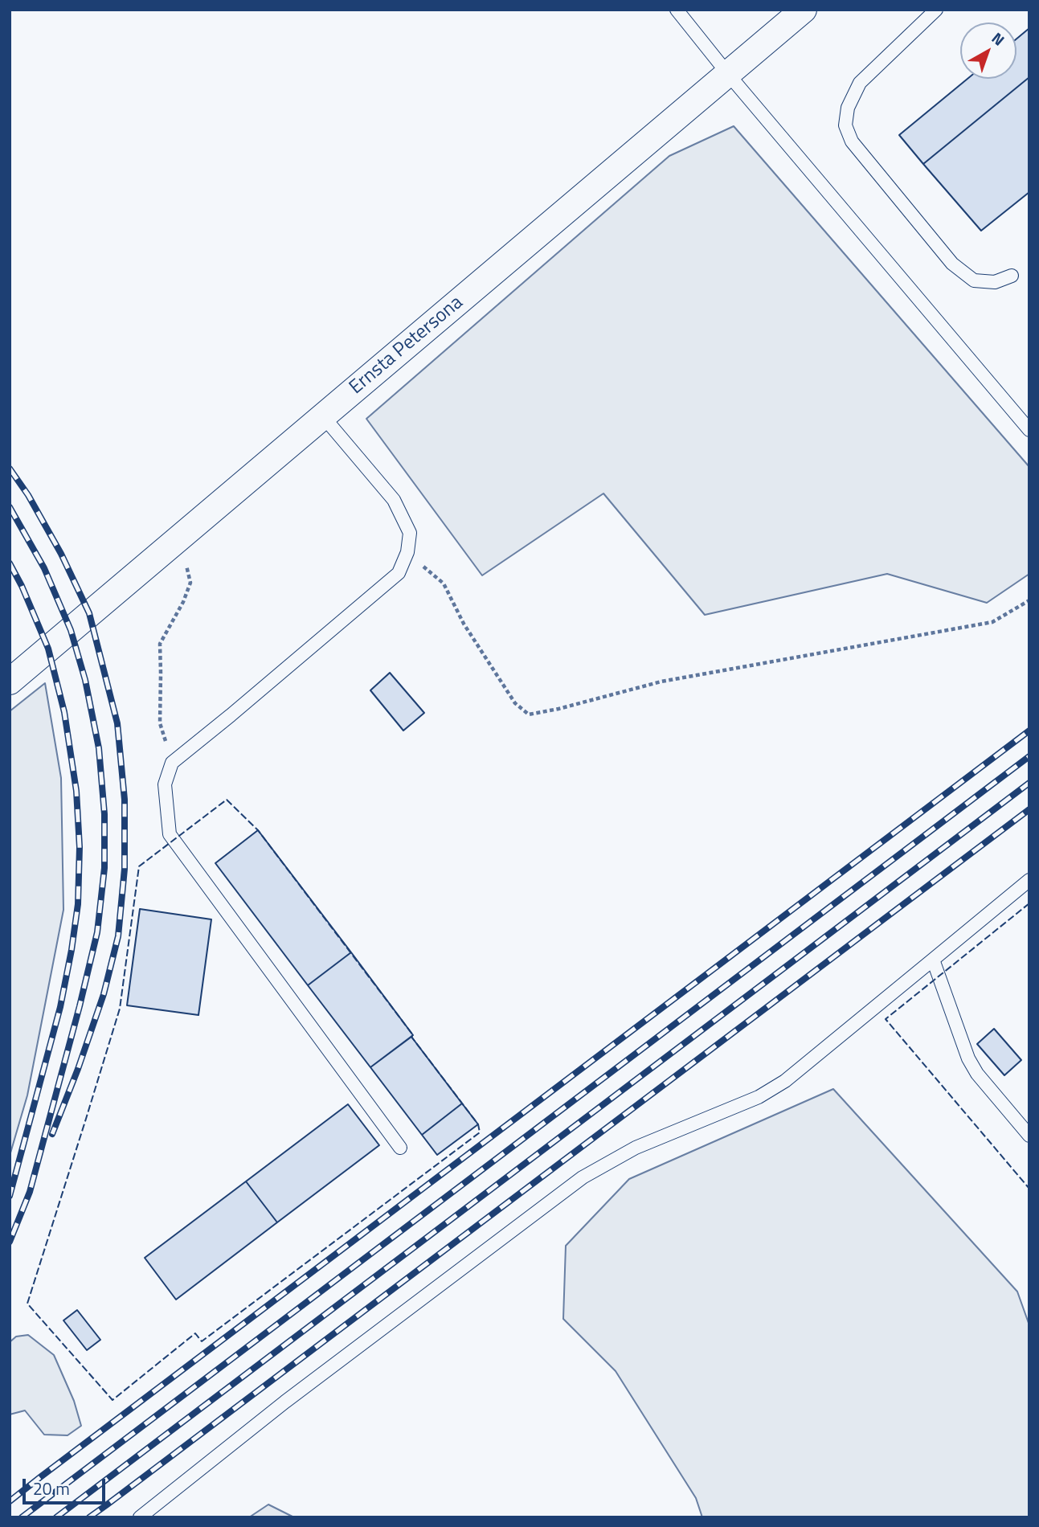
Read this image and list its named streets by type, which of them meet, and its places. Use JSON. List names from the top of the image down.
{
  "streets": {
    "street": ["Ernsta Petersona"]
  },
  "scale_bar": "20 m",
  "north": "top right"
}
